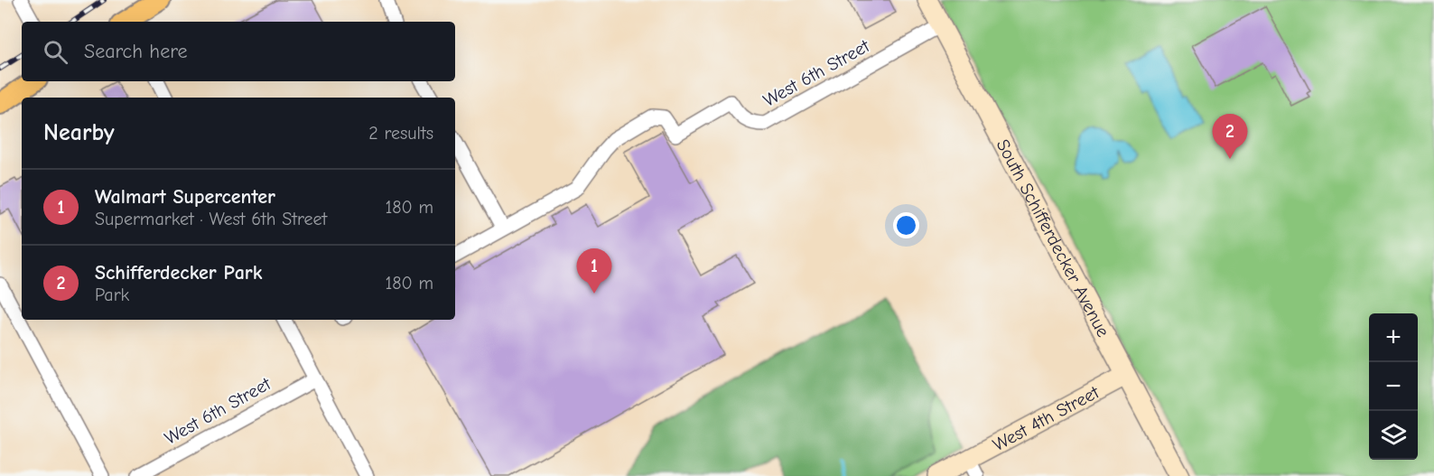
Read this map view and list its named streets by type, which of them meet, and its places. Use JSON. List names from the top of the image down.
{
  "streets": {
    "main road": ["South Schifferdecker Avenue", "West 4th Street"],
    "street": ["West 6th Street"]
  },
  "crossings": [
    ["West 6th Street", "South Schifferdecker Avenue"],
    ["South Schifferdecker Avenue", "West 4th Street"]
  ],
  "page": {
    "search": "Search here",
    "heading": ["Nearby", "2 results"],
    "pins": ["2", "1"],
    "list": [
      {
        "mark": "1",
        "name": "Walmart Supercenter",
        "note": "Supermarket · West 6th Street",
        "value": "180 m"
      },
      {
        "mark": "2",
        "name": "Schifferdecker Park",
        "note": "Park",
        "value": "180 m"
      }
    ],
    "map_buttons": ["+", "−"]
  }
}
